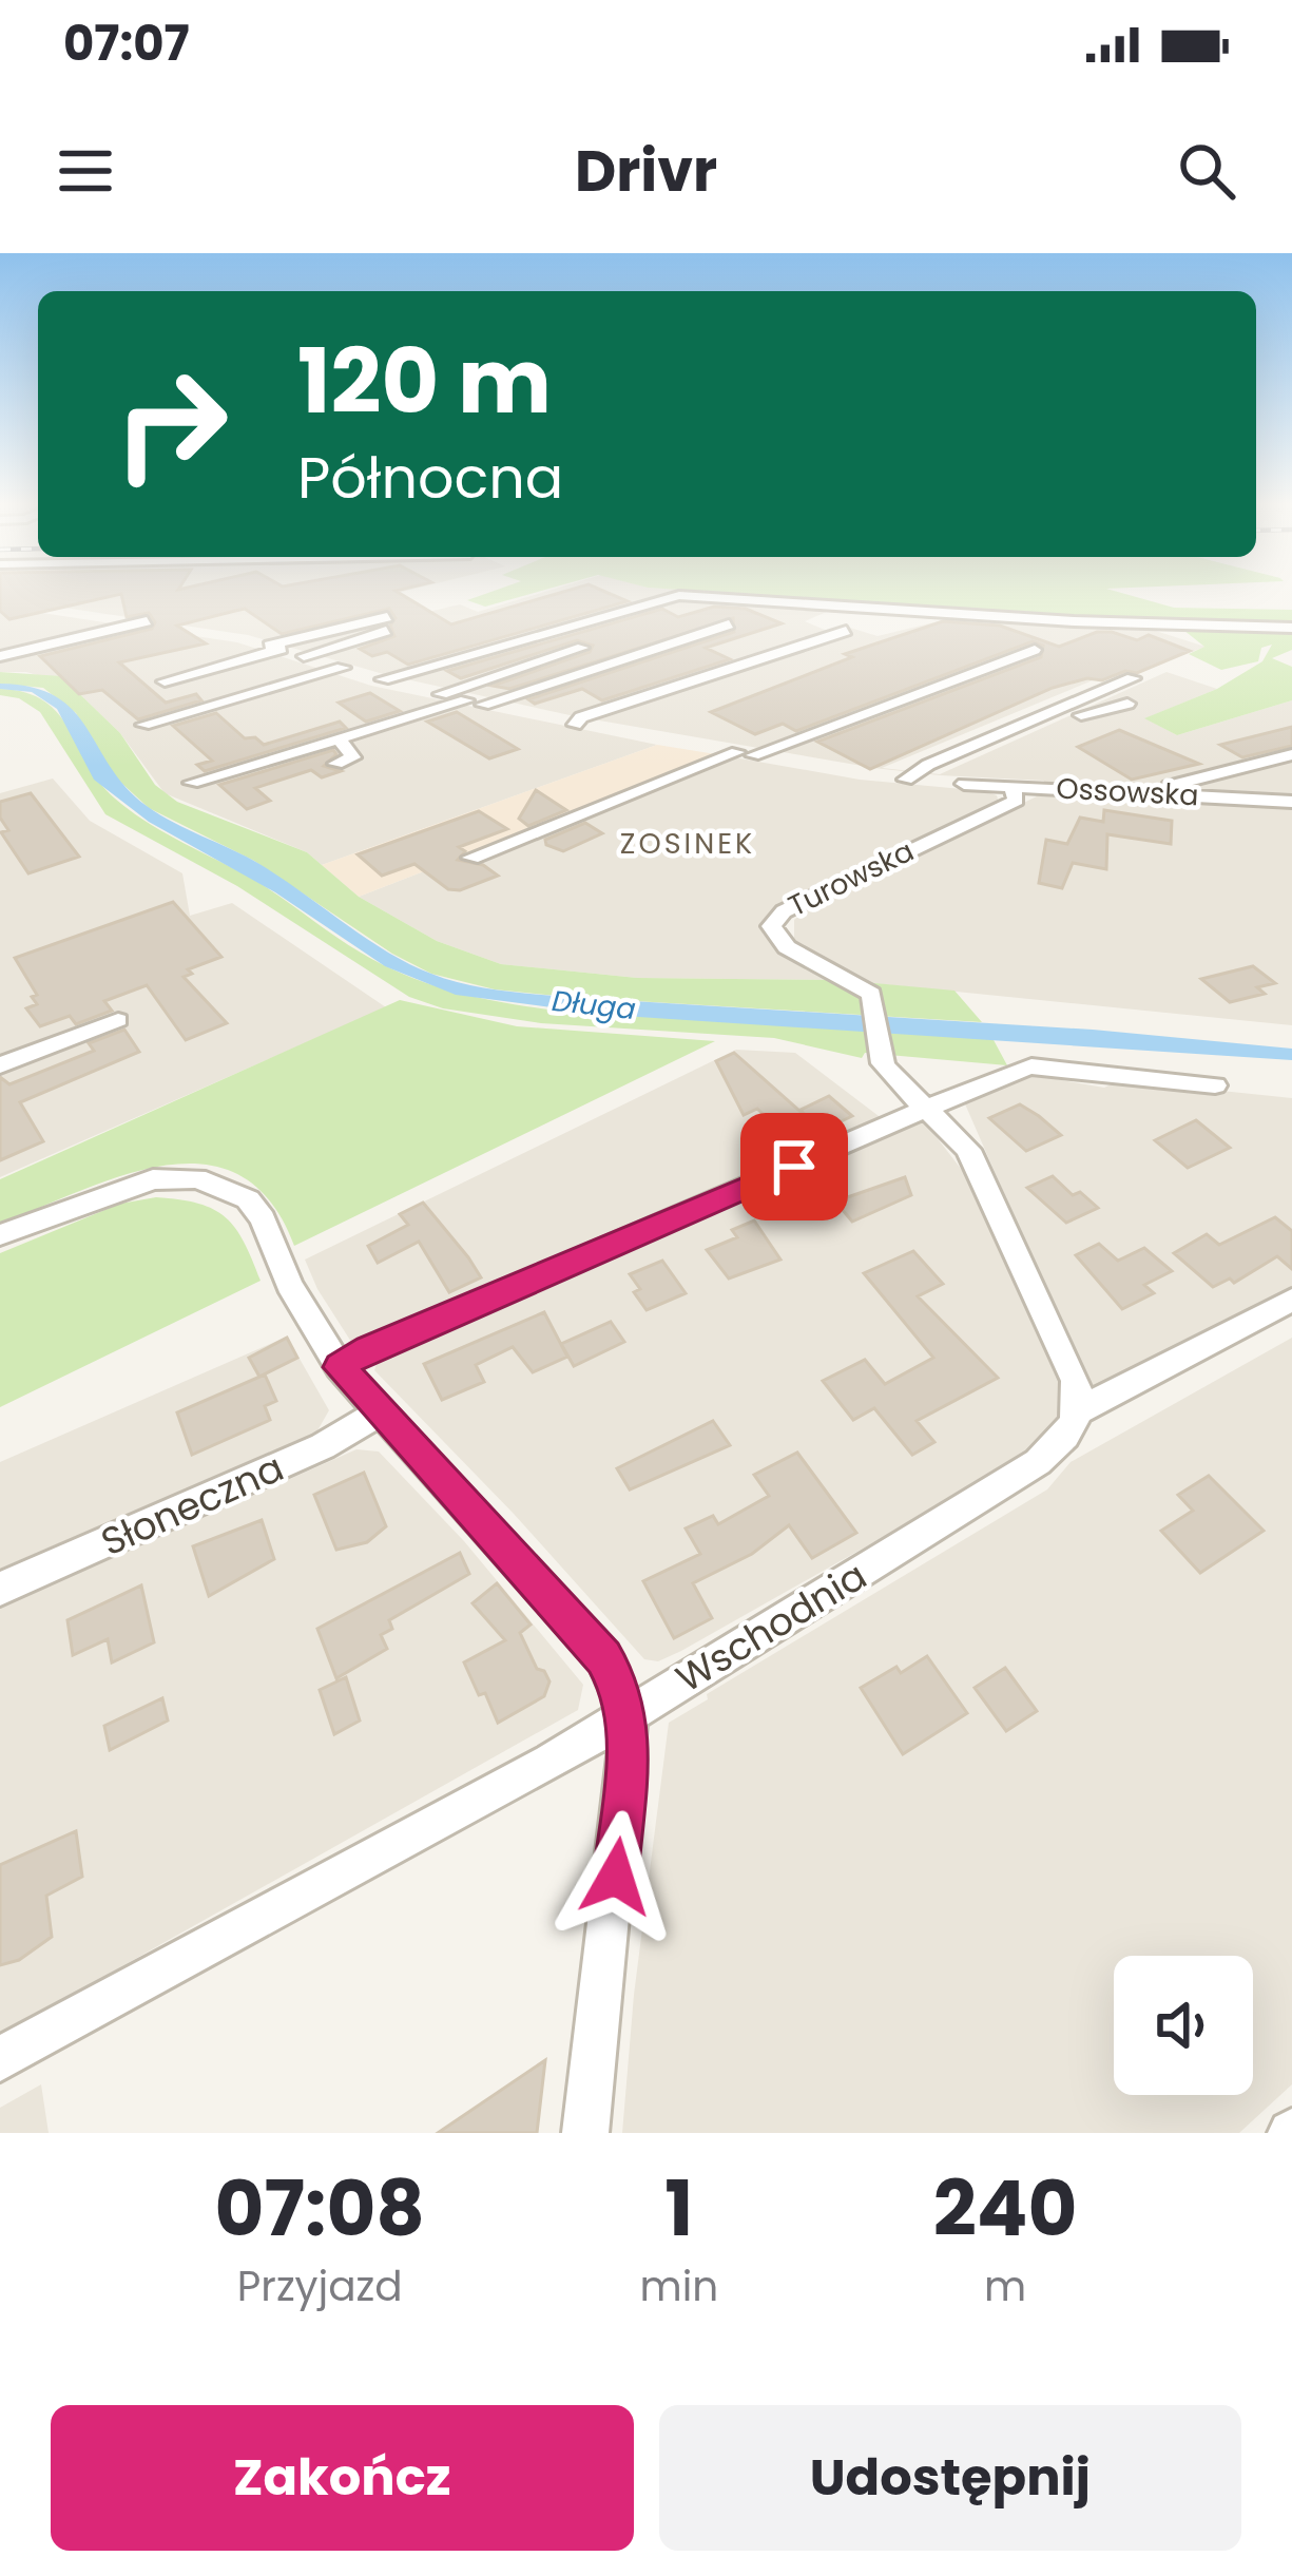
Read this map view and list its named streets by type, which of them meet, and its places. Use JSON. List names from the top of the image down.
{
  "streets": {
    "street": [
      "Ossowska",
      "Turowska",
      "Słoneczna",
      "Wschodnia"
    ]
  },
  "crossings": [
    ["Ossowska", "Turowska"]
  ],
  "districts": ["ZOSINEK"],
  "water": ["Długa"],
  "page": {
    "status": "07:07",
    "header": "Drivr",
    "turn": ["120 m", "Północna"],
    "eta": [
      "07:08",
      "Przyjazd",
      "1",
      "min",
      "240",
      "m"
    ],
    "buttons": ["Zakończ", "Udostępnij"]
  }
}
